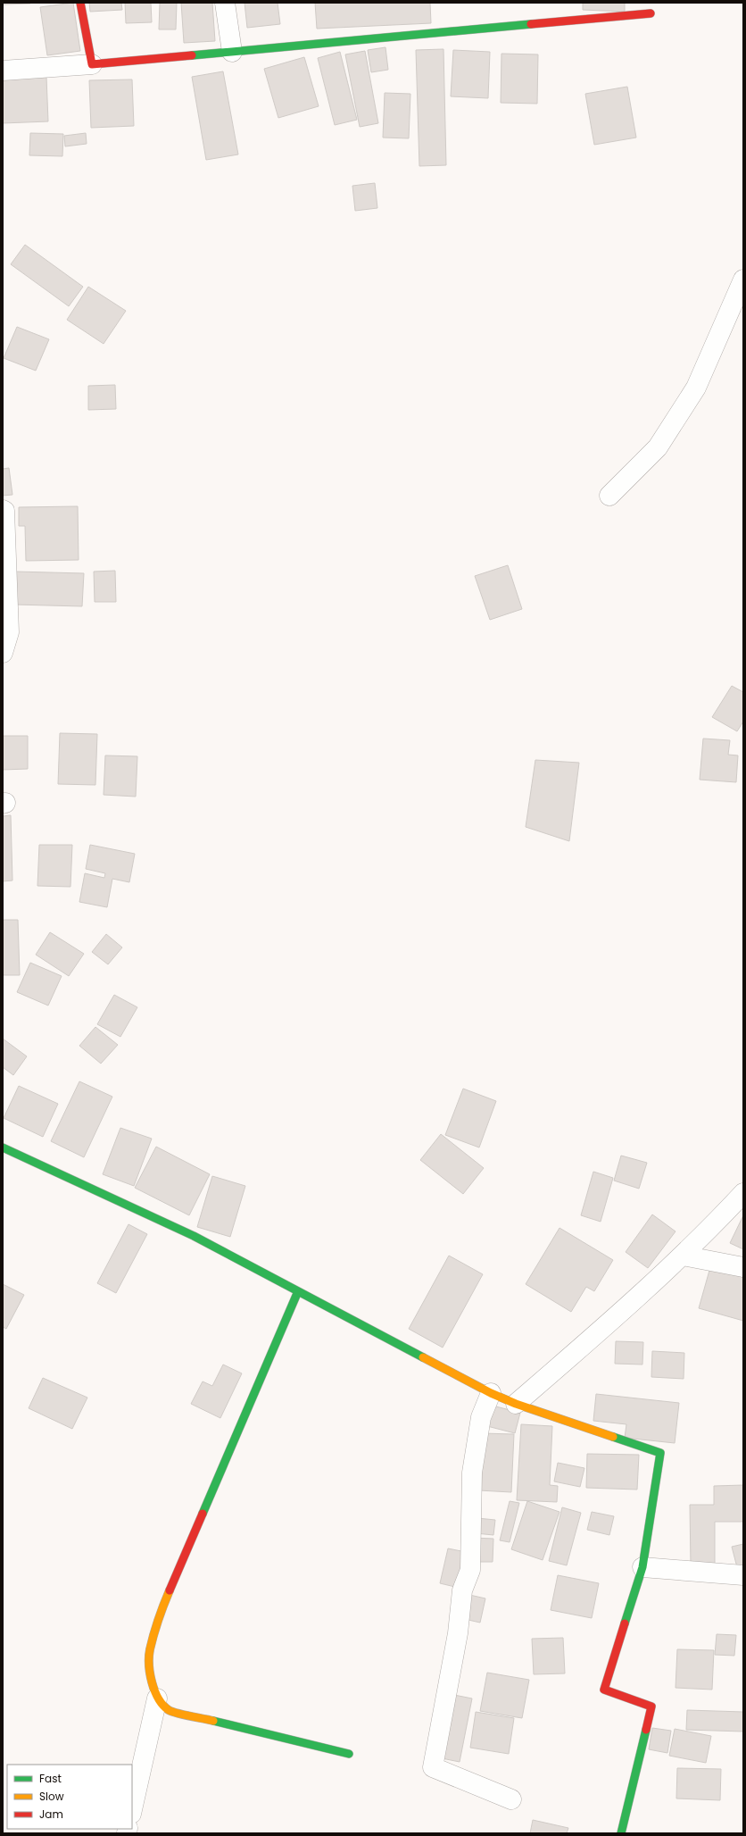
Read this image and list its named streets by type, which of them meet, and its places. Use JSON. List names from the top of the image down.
{
  "legend": ["Fast", "Slow", "Jam"]
}
